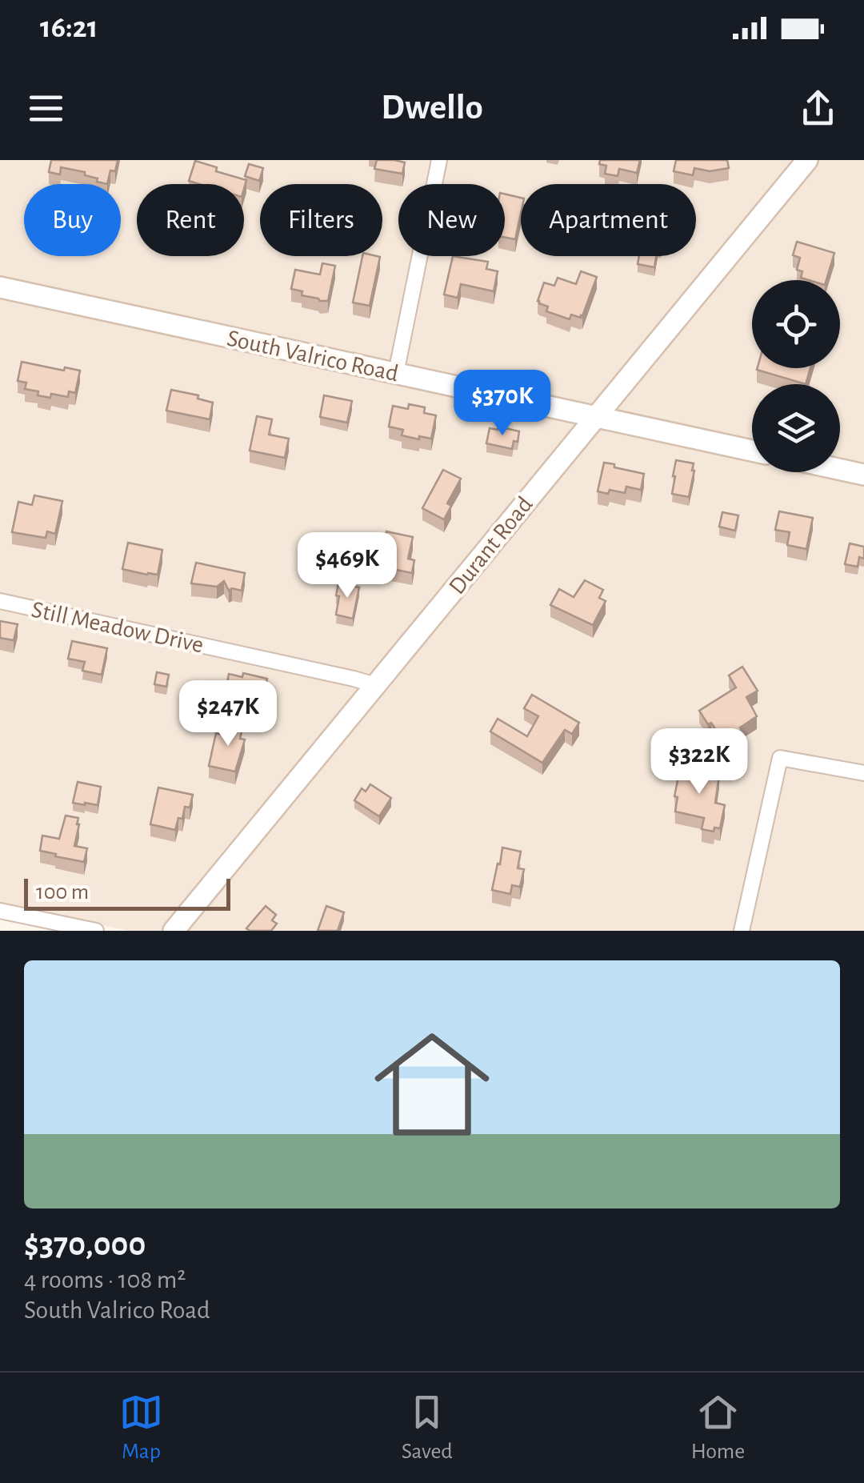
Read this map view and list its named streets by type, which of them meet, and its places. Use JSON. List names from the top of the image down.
{
  "streets": {
    "street": ["South Valrico Road", "Durant Road", "Still Meadow Drive"]
  },
  "crossings": [
    ["South Valrico Road", "Durant Road"],
    ["Durant Road", "Still Meadow Drive"]
  ],
  "scale_bar": "100 m",
  "page": {
    "status": "16:21",
    "header": "Dwello",
    "chip": [
      "Buy",
      "Rent",
      "Filters",
      "New",
      "Apartment"
    ],
    "price": [
      "$370K",
      "$469K",
      "$247K",
      "$322K"
    ],
    "scale": "100 m",
    "list": [
      {
        "name": "$370,000",
        "note": "4 rooms · 108 m² · South Valrico Road"
      }
    ],
    "tabs": ["Map", "Saved", "Home"]
  }
}
